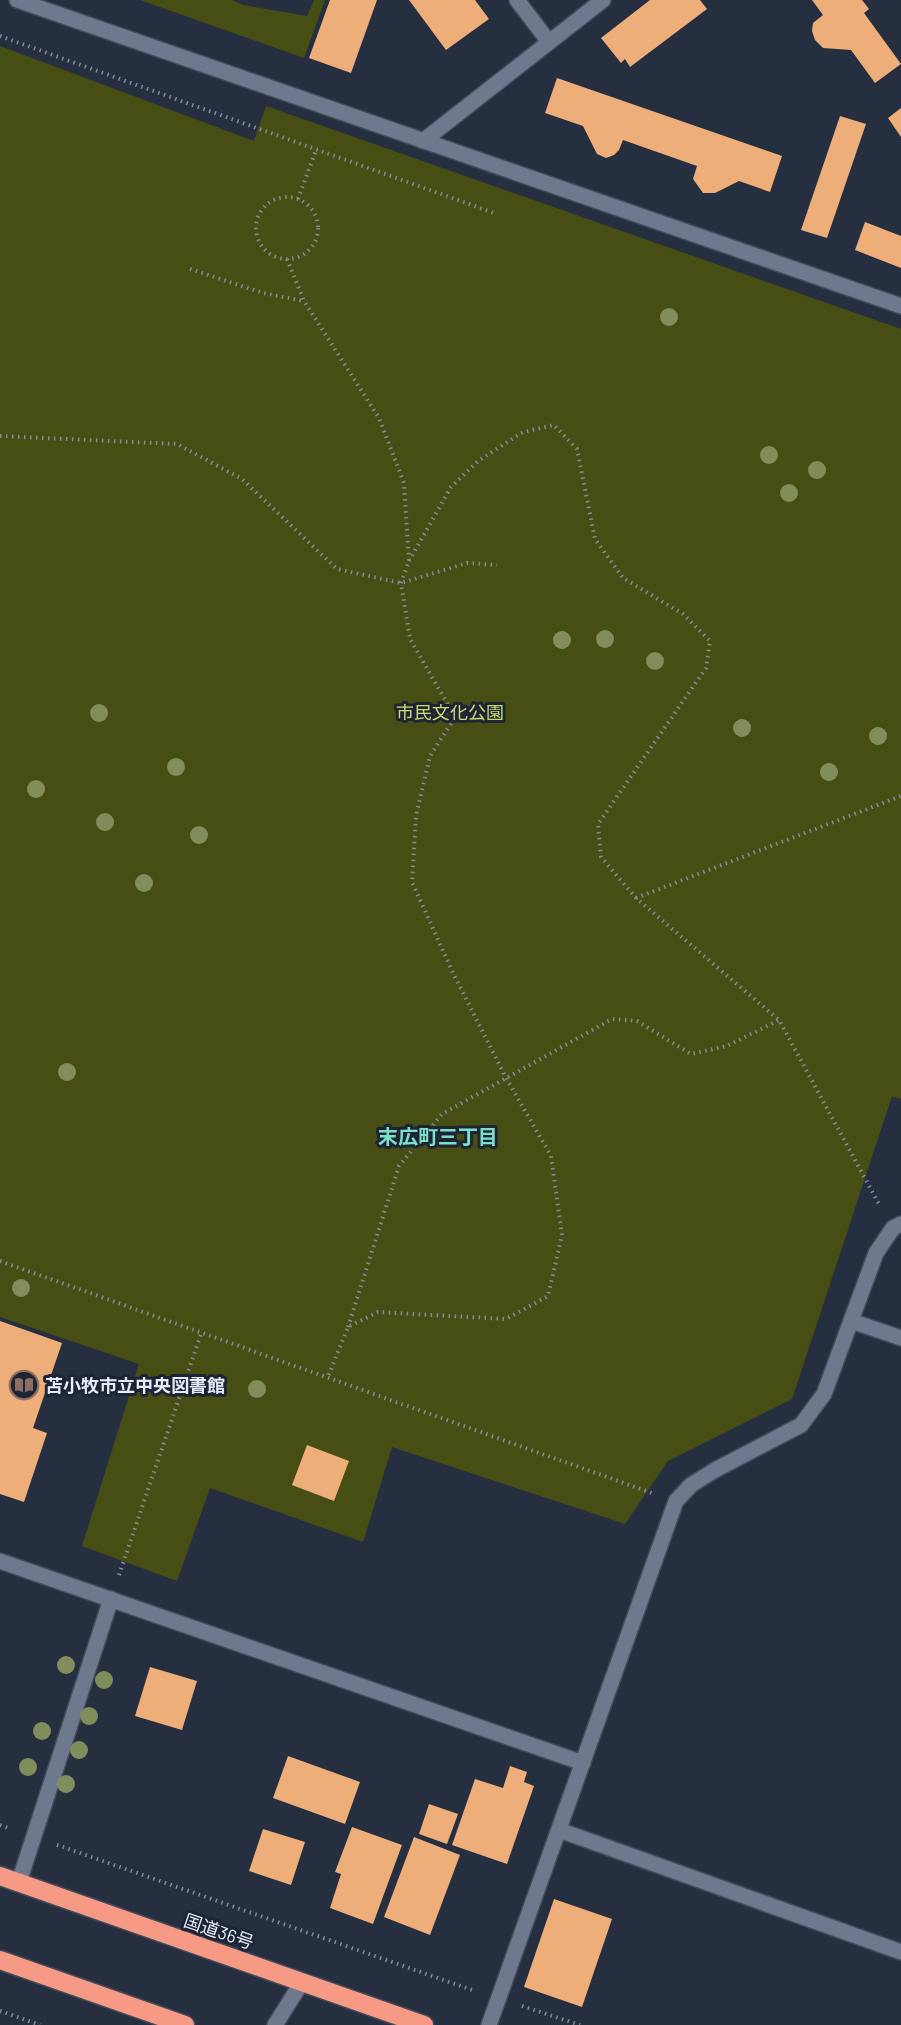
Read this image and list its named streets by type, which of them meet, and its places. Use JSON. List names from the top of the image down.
{
  "streets": {
    "highway": ["国道36号"]
  },
  "districts": ["末広町三丁目"],
  "parks": ["市民文化公園"],
  "places": {
    "library": ["苫小牧市立中央図書館"]
  }
}
